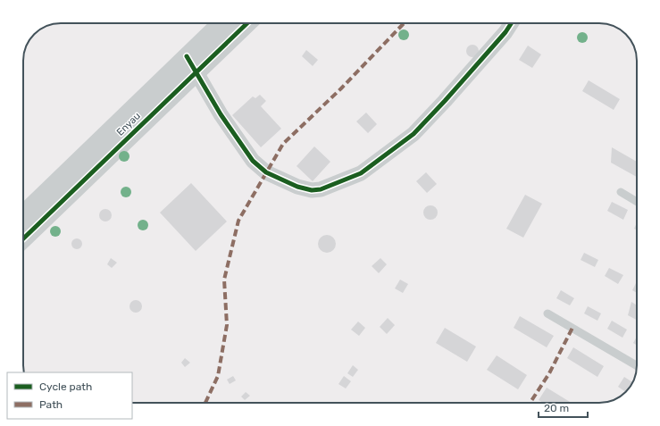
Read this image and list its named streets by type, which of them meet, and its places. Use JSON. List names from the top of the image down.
{
  "streets": {
    "street": ["Enyau"]
  },
  "legend": ["Cycle path", "Path"],
  "scale_bar": "20 m"
}
